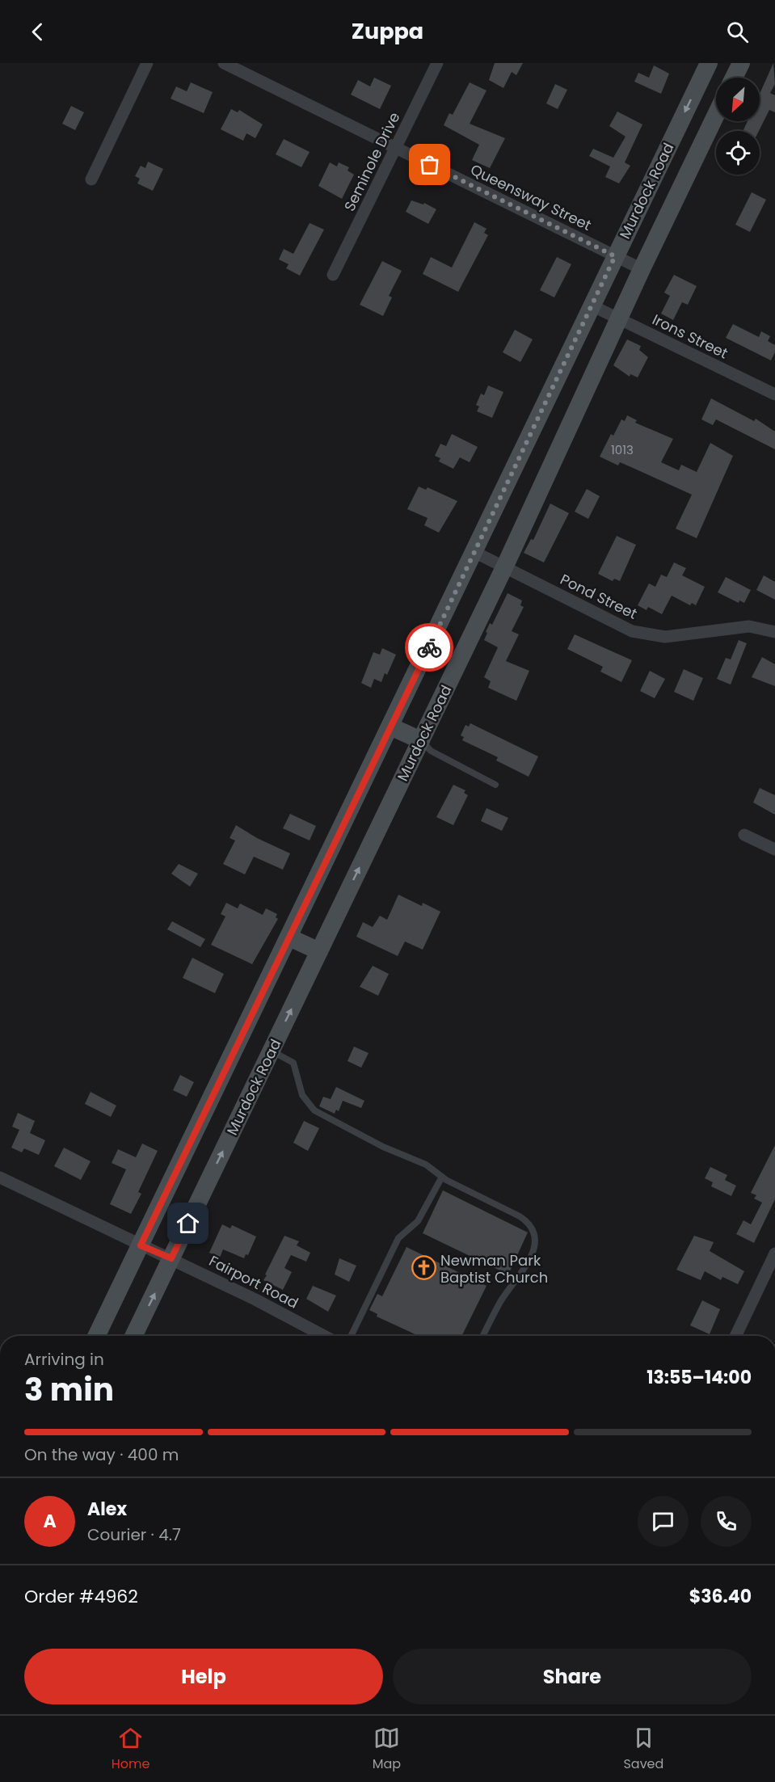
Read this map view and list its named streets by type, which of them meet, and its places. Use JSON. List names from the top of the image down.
{
  "streets": {
    "main road": ["Murdock Road"],
    "street": [
      "Seminole Drive",
      "Queensway Street",
      "Irons Street",
      "Pond Street",
      "Fairport Road"
    ]
  },
  "crossings": [
    ["Seminole Drive", "Queensway Street"],
    ["Murdock Road", "Queensway Street"],
    ["Murdock Road", "Irons Street"],
    ["Murdock Road", "Pond Street"],
    ["Murdock Road", "Fairport Road"]
  ],
  "places": {
    "church": ["Newman Park Baptist Church"]
  },
  "house_numbers": ["1013"],
  "north": "bottom left",
  "page": {
    "header": "Zuppa",
    "heading": ["3 min", "Arriving in", "13:55–14:00"],
    "panel": [
      "Alex",
      "Courier · 4.7",
      "Order #4962",
      "$36.40"
    ],
    "bar": "On the way · 400 m",
    "round": "A",
    "buttons": ["Help", "Share"],
    "tabs": ["Home", "Map", "Saved"]
  }
}
